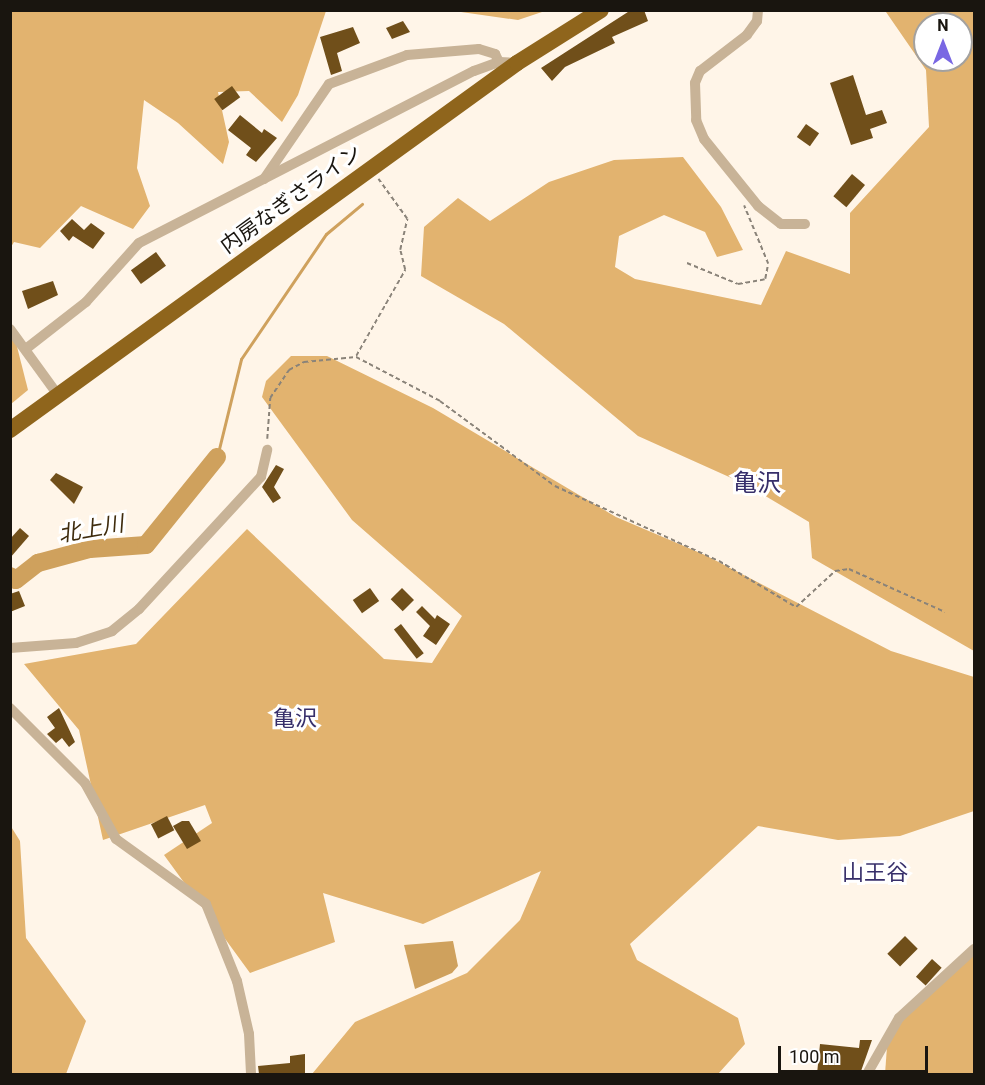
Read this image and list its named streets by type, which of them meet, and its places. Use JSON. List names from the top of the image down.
{
  "streets": {
    "highway": ["内房なぎさライン"]
  },
  "districts": ["亀沢", "亀沢", "山王谷"],
  "water": ["北上川"],
  "scale_bar": "100 m",
  "north": "top"
}
